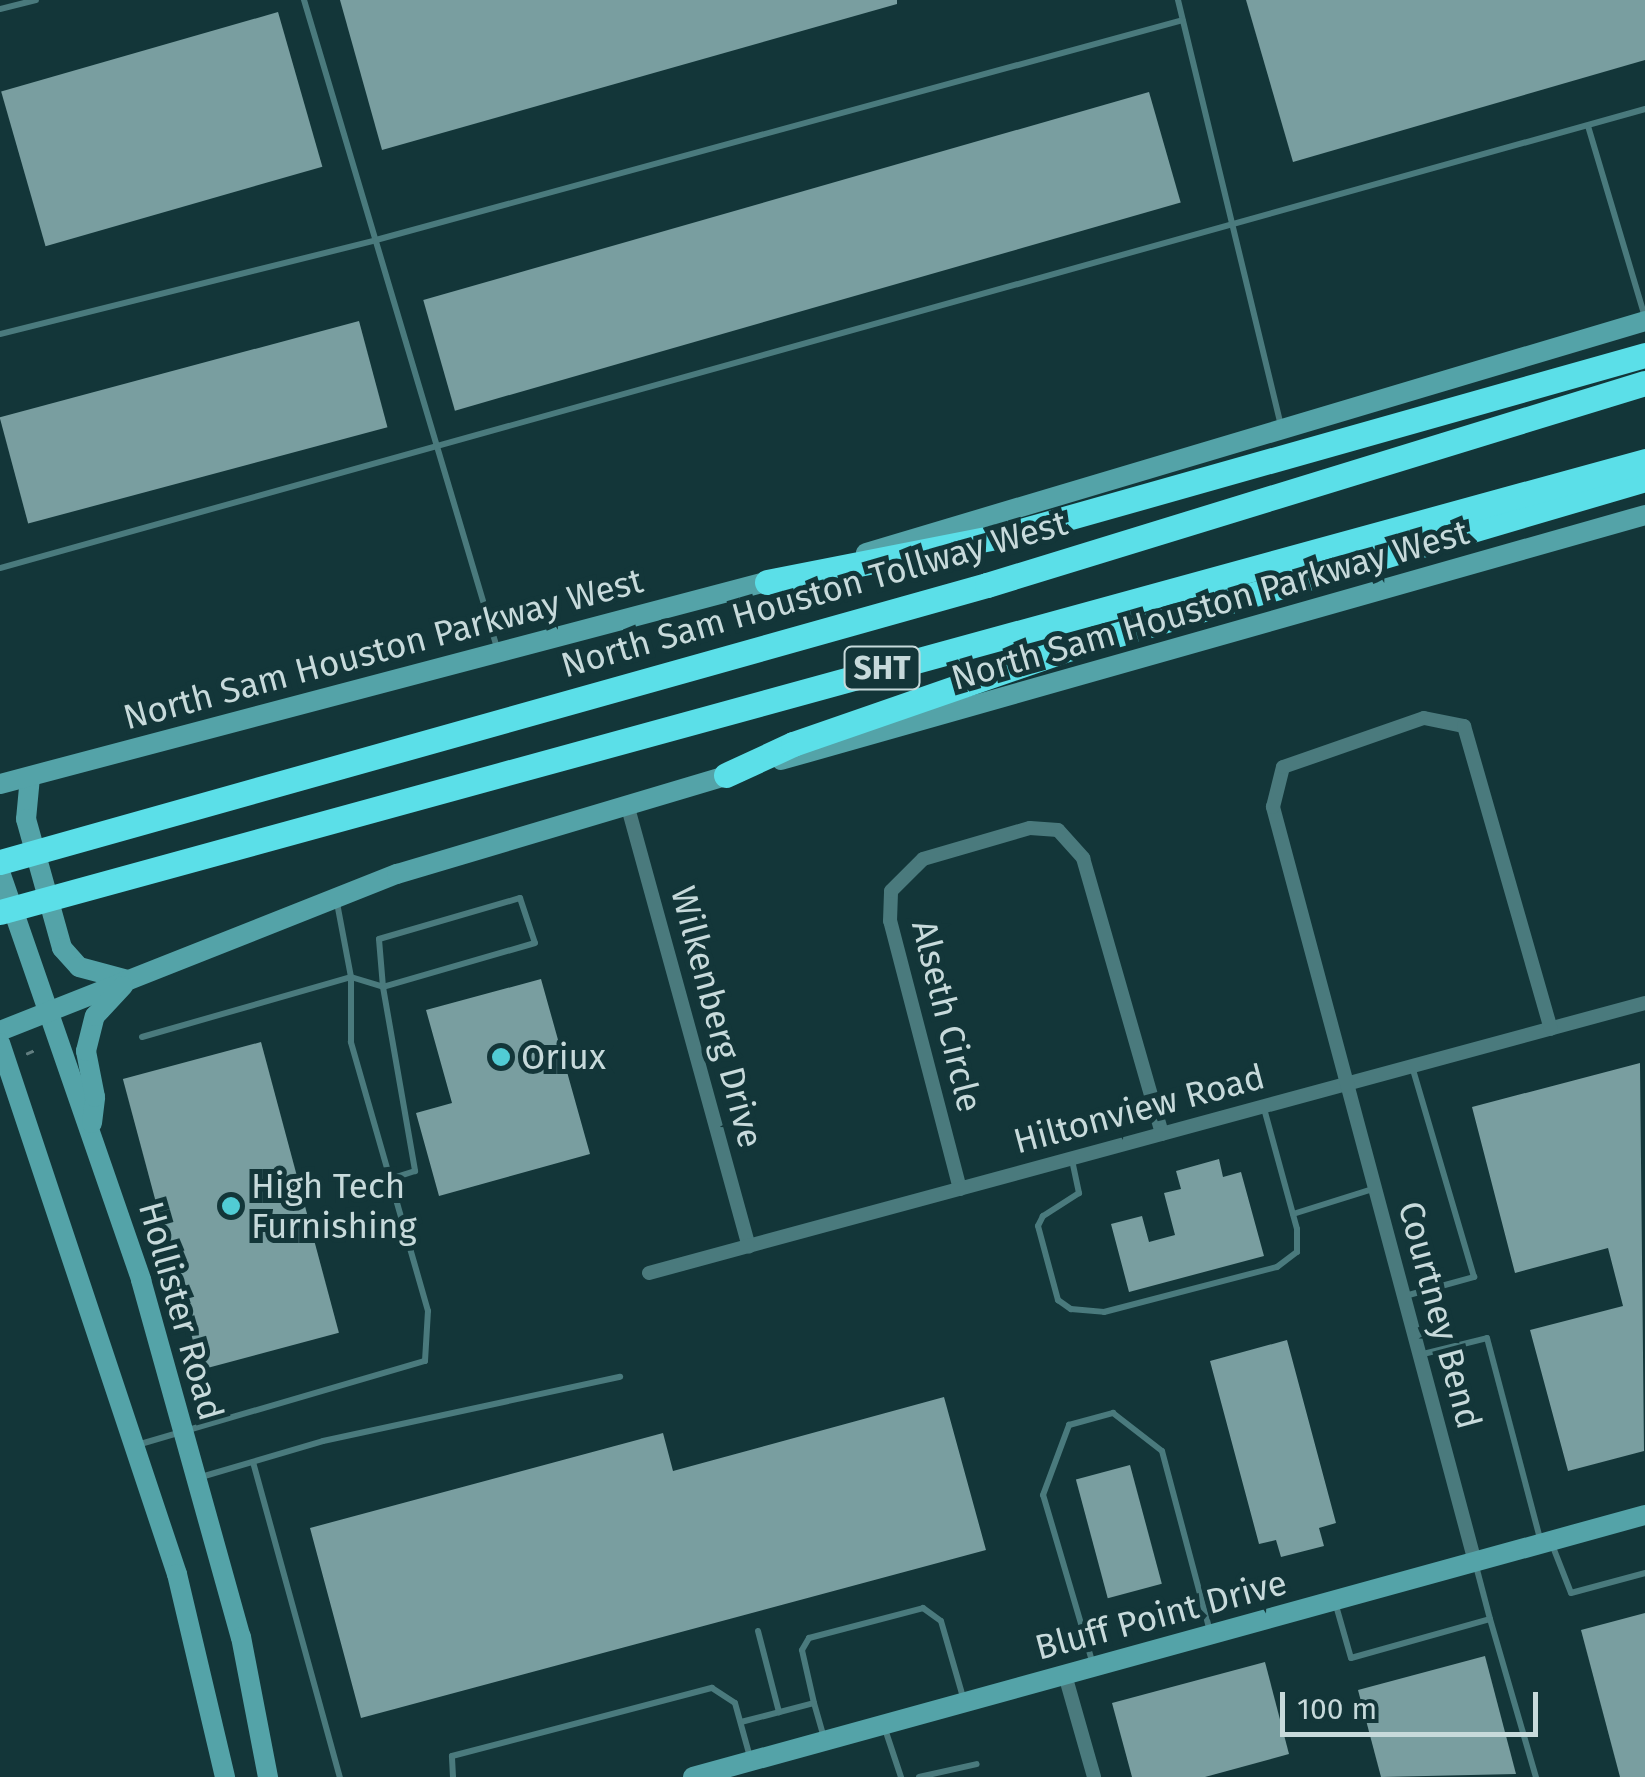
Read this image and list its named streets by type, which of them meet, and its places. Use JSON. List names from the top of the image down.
{
  "streets": {
    "highway": ["North Sam Houston Tollway West", "SHT"],
    "main road": ["North Sam Houston Parkway West", "Hollister Road", "Bluff Point Drive"],
    "street": [
      "Alseth Circle",
      "Wilkenberg Drive",
      "Hiltonview Road",
      "Courtney Bend"
    ]
  },
  "crossings": [
    ["North Sam Houston Parkway West", "Wilkenberg Drive"],
    ["North Sam Houston Parkway West", "Hollister Road"],
    ["Alseth Circle", "Hiltonview Road"],
    ["Wilkenberg Drive", "Hiltonview Road"],
    ["Hiltonview Road", "Courtney Bend"],
    ["Courtney Bend", "Bluff Point Drive"]
  ],
  "places": ["Oriux", "High Tech Furnishing"],
  "scale_bar": "100 m"
}
